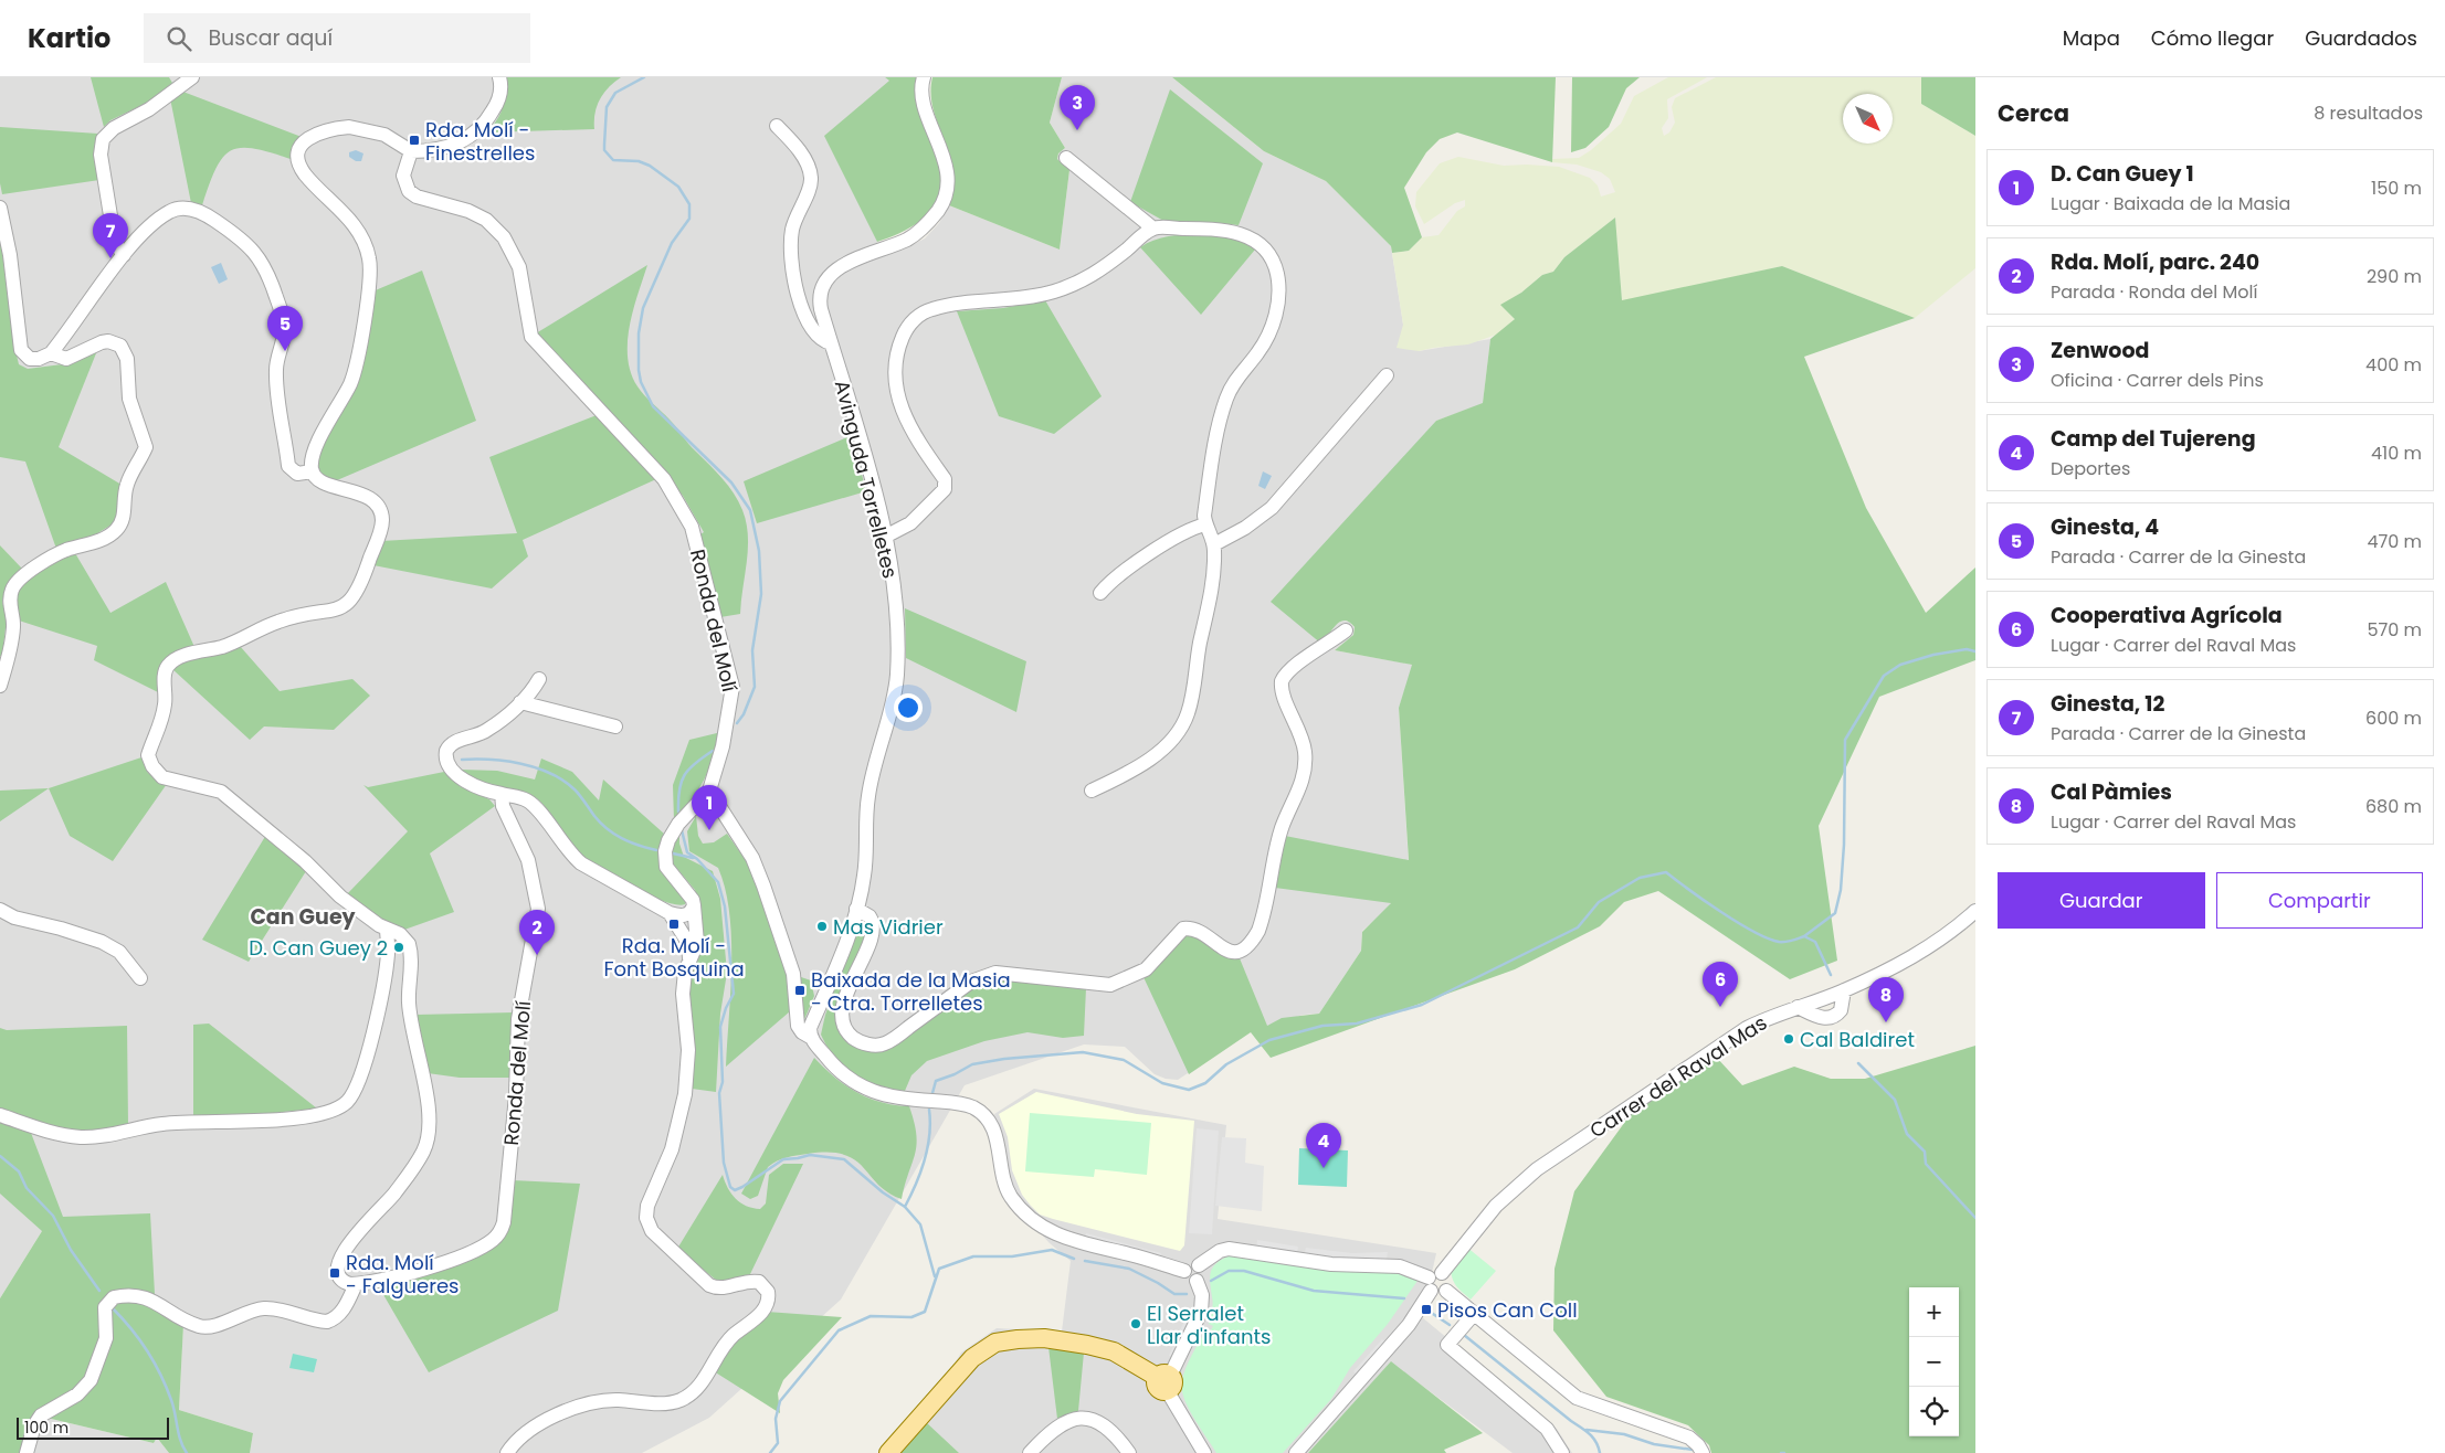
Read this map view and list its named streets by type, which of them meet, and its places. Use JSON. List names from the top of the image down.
{
  "streets": {
    "street": ["Avinguda Torrelletes", "Ronda del Molí", "Carrer del Raval Mas"]
  },
  "districts": ["Can Guey"],
  "places": {
    "transit": [
      "Rda. Molí - Finestrelles",
      "Rda. Molí - Font Bosquina",
      "Baixada de la Masia - Ctra. Torrelletes",
      "Rda. Molí - Falgueres",
      "Pisos Can Coll"
    ],
    "other": [
      "Mas Vidrier",
      "D. Can Guey 2",
      "Cal Baldiret",
      "El Serralet Llar d'infants"
    ]
  },
  "scale_bar": "100 m",
  "north": "bottom right",
  "page": {
    "header": "Kartio",
    "search": "Buscar aquí",
    "nav": ["Mapa", "Cómo llegar", "Guardados"],
    "heading": ["Cerca", "8 resultados"],
    "pins": [
      "3",
      "7",
      "5",
      "1",
      "2",
      "6",
      "8",
      "4"
    ],
    "list": [
      {
        "mark": "1",
        "name": "D. Can Guey 1",
        "note": "Lugar · Baixada de la Masia",
        "value": "150 m"
      },
      {
        "mark": "2",
        "name": "Rda. Molí, parc. 240",
        "note": "Parada · Ronda del Molí",
        "value": "290 m"
      },
      {
        "mark": "3",
        "name": "Zenwood",
        "note": "Oficina · Carrer dels Pins",
        "value": "400 m"
      },
      {
        "mark": "4",
        "name": "Camp del Tujereng",
        "note": "Deportes",
        "value": "410 m"
      },
      {
        "mark": "5",
        "name": "Ginesta, 4",
        "note": "Parada · Carrer de la Ginesta",
        "value": "470 m"
      },
      {
        "mark": "6",
        "name": "Cooperativa Agrícola",
        "note": "Lugar · Carrer del Raval Mas",
        "value": "570 m"
      },
      {
        "mark": "7",
        "name": "Ginesta, 12",
        "note": "Parada · Carrer de la Ginesta",
        "value": "600 m"
      },
      {
        "mark": "8",
        "name": "Cal Pàmies",
        "note": "Lugar · Carrer del Raval Mas",
        "value": "680 m"
      }
    ],
    "buttons": ["Guardar", "Compartir"],
    "map_buttons": ["+", "−"],
    "scale": "100 m"
  }
}
